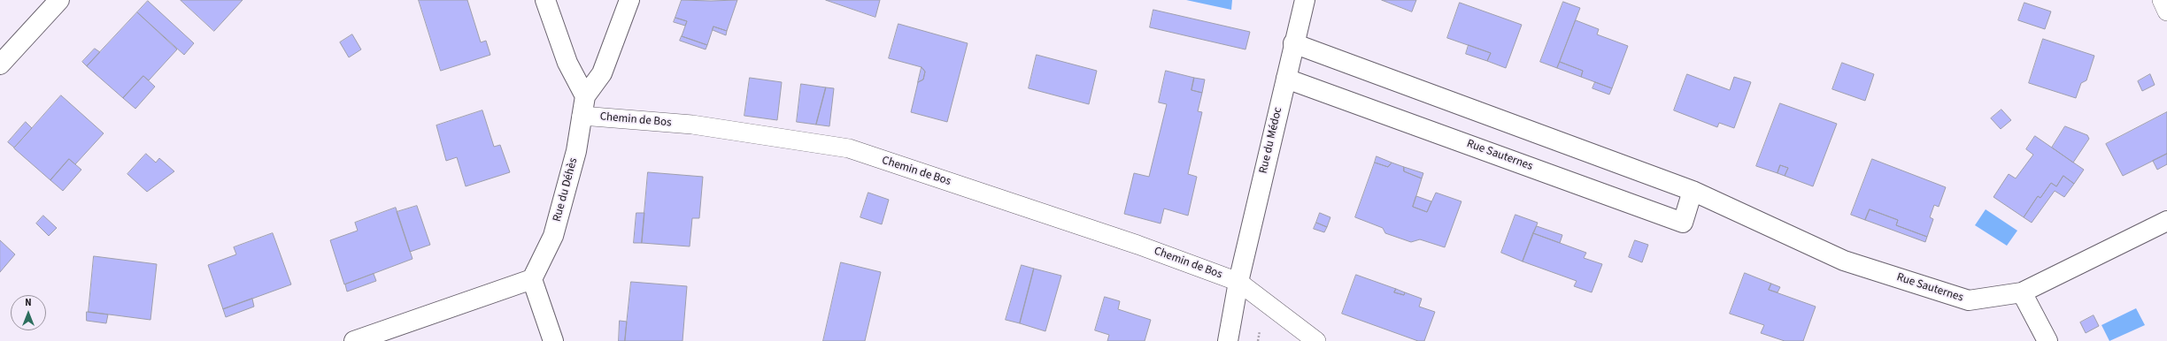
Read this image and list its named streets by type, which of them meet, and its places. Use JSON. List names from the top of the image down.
{
  "streets": {
    "street": ["Rue du Médoc", "Rue Sauternes", "Rue du Déhès"],
    "lane": ["Chemin de Bos"]
  },
  "crossings": [
    ["Chemin de Bos", "Rue du Médoc"],
    ["Chemin de Bos", "Rue du Déhès"],
    ["Rue du Médoc", "Rue Sauternes"]
  ],
  "north": "top"
}
